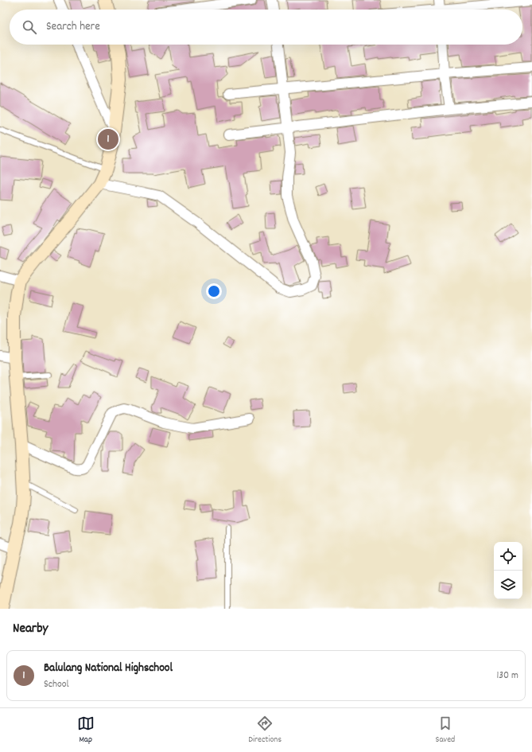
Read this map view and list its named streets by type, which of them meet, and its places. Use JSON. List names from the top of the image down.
{
  "page": {
    "search": "Search here",
    "pins": "1",
    "heading": "Nearby",
    "list": [
      {
        "mark": "1",
        "name": "Balulang National Highschool",
        "note": "School",
        "value": "130 m"
      }
    ],
    "nav": ["Map", "Directions", "Saved"]
  }
}
